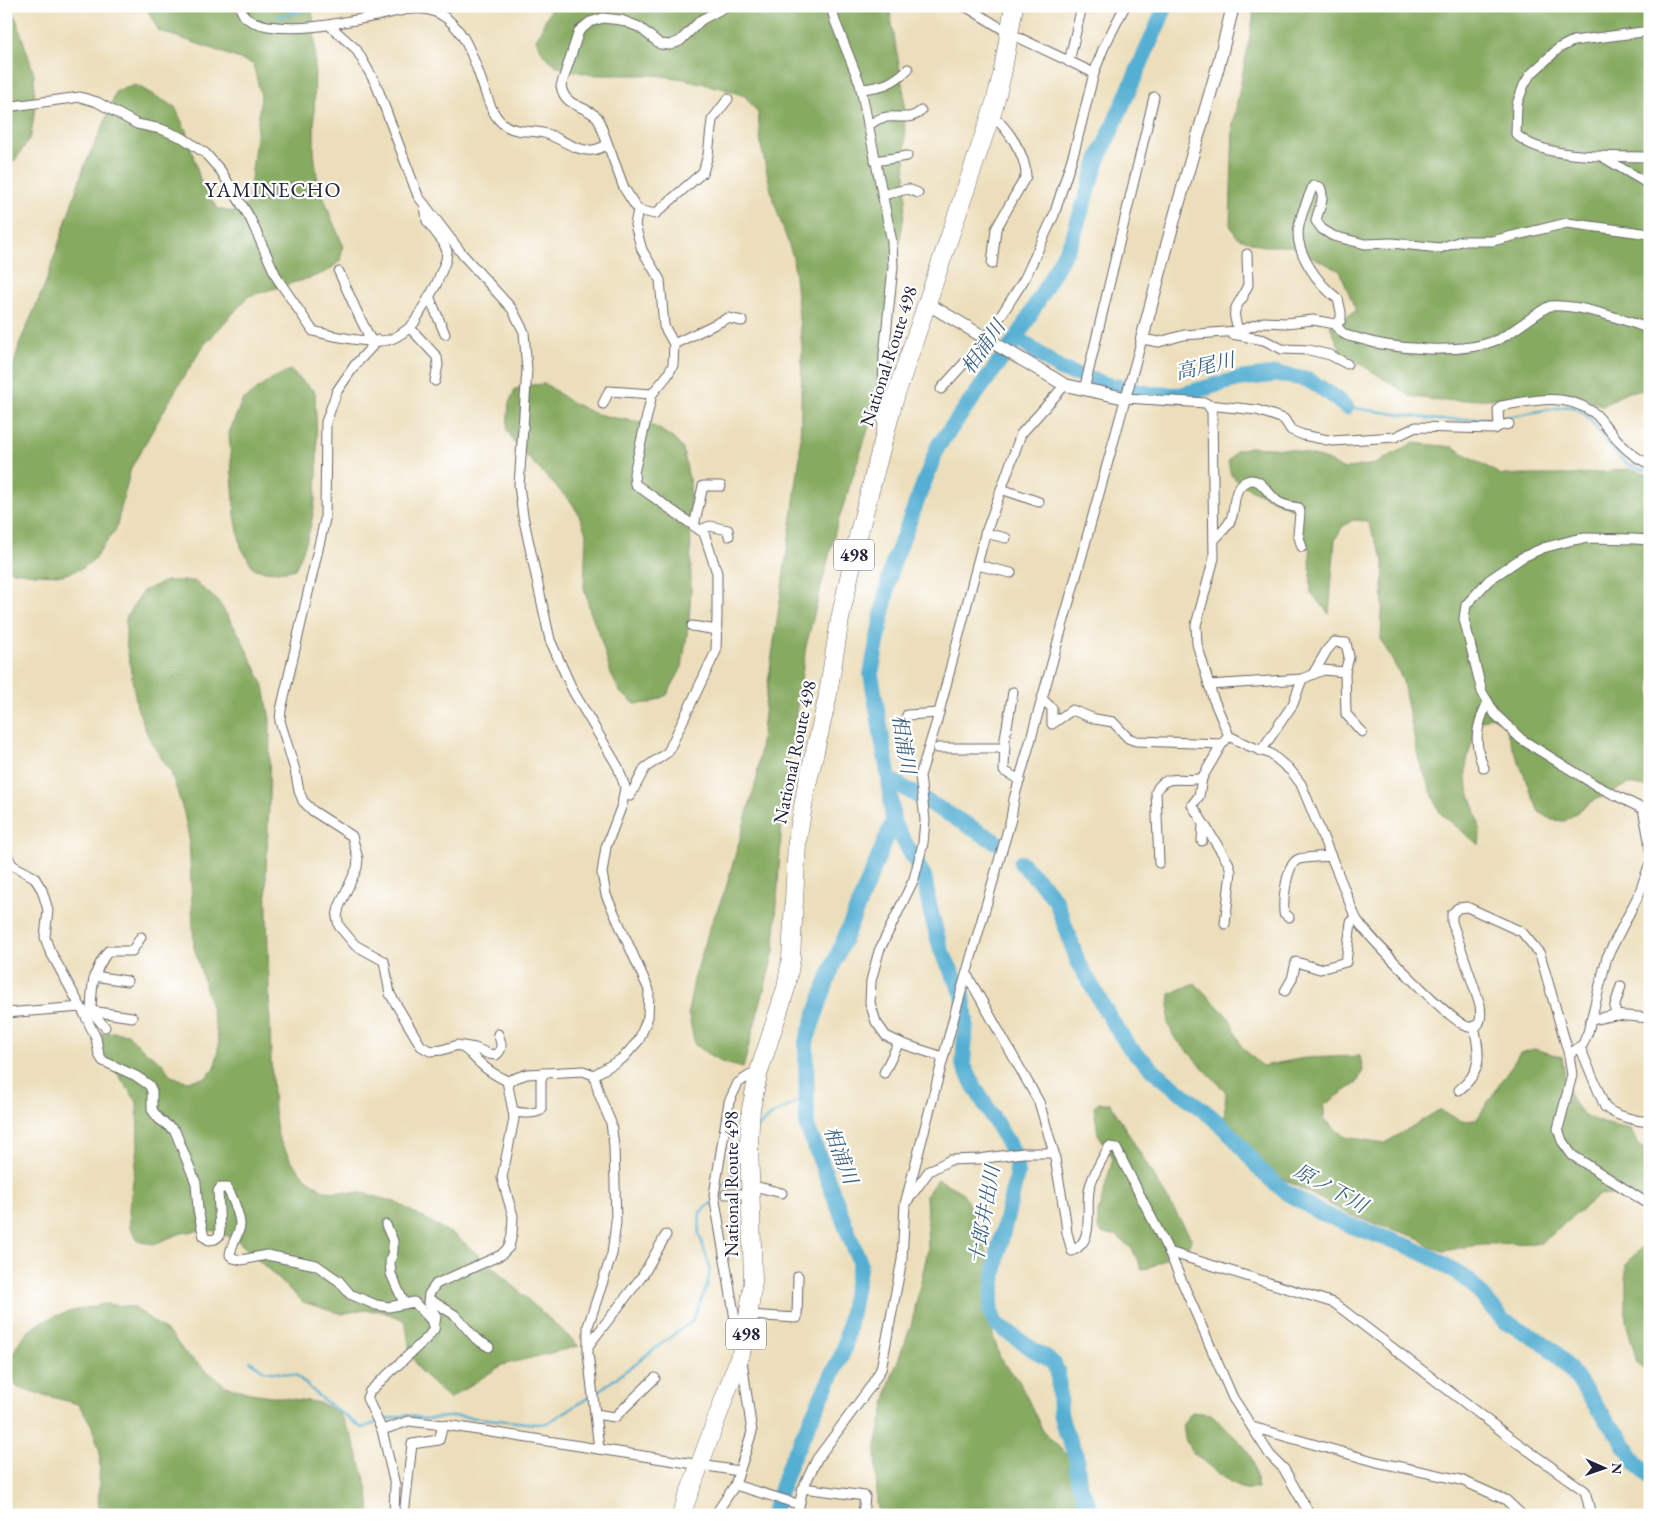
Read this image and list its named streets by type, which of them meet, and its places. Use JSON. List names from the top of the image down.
{
  "streets": {
    "highway": ["National Route 498", "498"]
  },
  "districts": ["YAMINECHO"],
  "water": [
    "相浦川",
    "高尾川",
    "原ノ下川",
    "十郎井出川"
  ],
  "north": "right"
}
